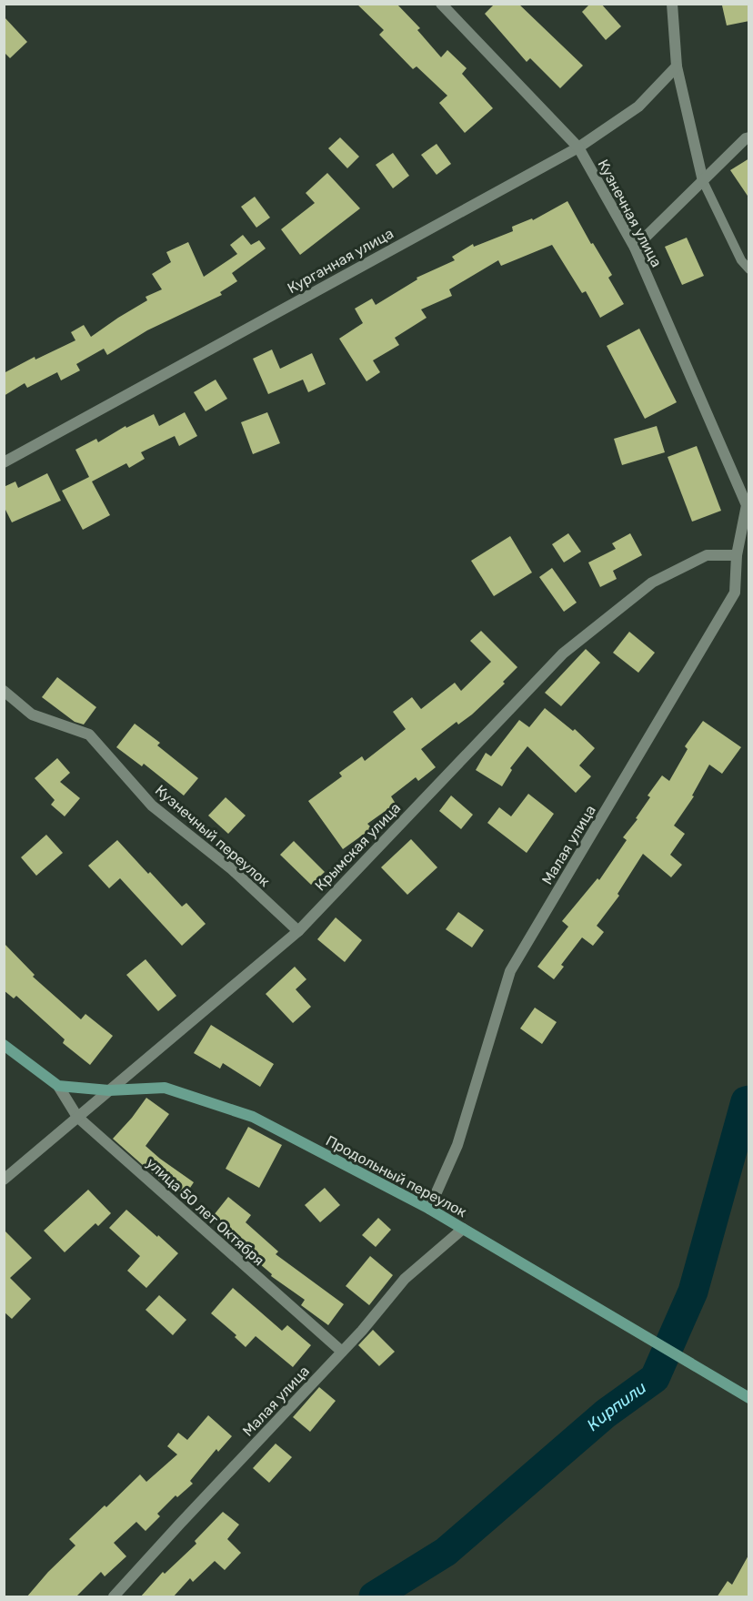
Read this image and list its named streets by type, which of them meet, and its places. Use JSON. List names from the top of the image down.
{
  "streets": {
    "street": [
      "Кузнечная улица",
      "Курганная улица",
      "Кузнечный переулок",
      "Малая улица",
      "Крымская улица",
      "Продольный переулок",
      "улица 50 лет Октября"
    ]
  },
  "crossings": [
    ["Кузнечная улица", "Курганная улица"],
    ["Кузнечная улица", "Малая улица"],
    ["Кузнечный переулок", "Крымская улица"],
    ["Малая улица", "Крымская улица"],
    ["Малая улица", "Продольный переулок"],
    ["Малая улица", "улица 50 лет Октября"],
    ["Крымская улица", "Продольный переулок"],
    ["Крымская улица", "улица 50 лет Октября"]
  ],
  "water": ["Кирпили"]
}
